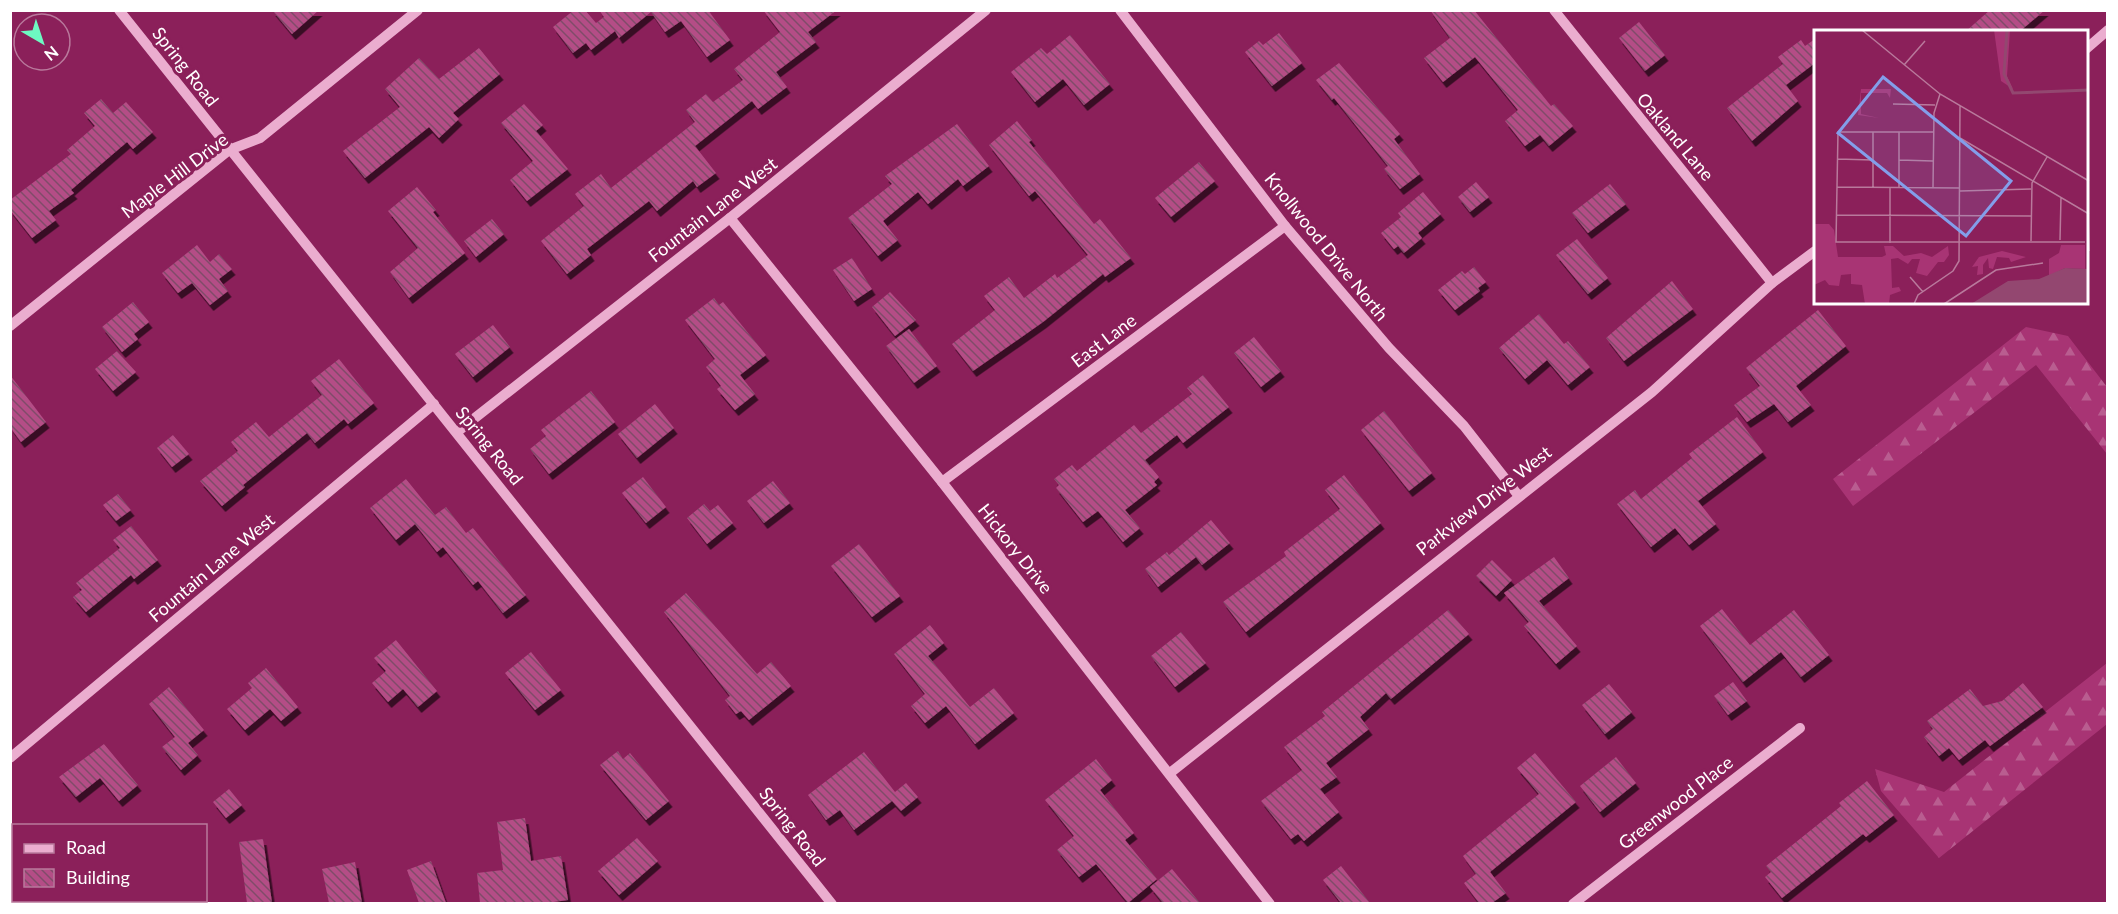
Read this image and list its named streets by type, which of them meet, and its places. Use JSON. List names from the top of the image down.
{
  "streets": {
    "street": [
      "Spring Road",
      "Oakland Lane",
      "Maple Hill Drive",
      "Fountain Lane West",
      "Knollwood Drive North",
      "East Lane",
      "Parkview Drive West",
      "Hickory Drive",
      "Greenwood Place"
    ]
  },
  "crossings": [
    ["Spring Road", "Maple Hill Drive"],
    ["Spring Road", "Fountain Lane West"],
    ["Oakland Lane", "Parkview Drive West"],
    ["Fountain Lane West", "Hickory Drive"],
    ["Knollwood Drive North", "East Lane"],
    ["Knollwood Drive North", "Parkview Drive West"],
    ["East Lane", "Hickory Drive"],
    ["Parkview Drive West", "Hickory Drive"]
  ],
  "legend": ["Road", "Building"],
  "north": "bottom right"
}
